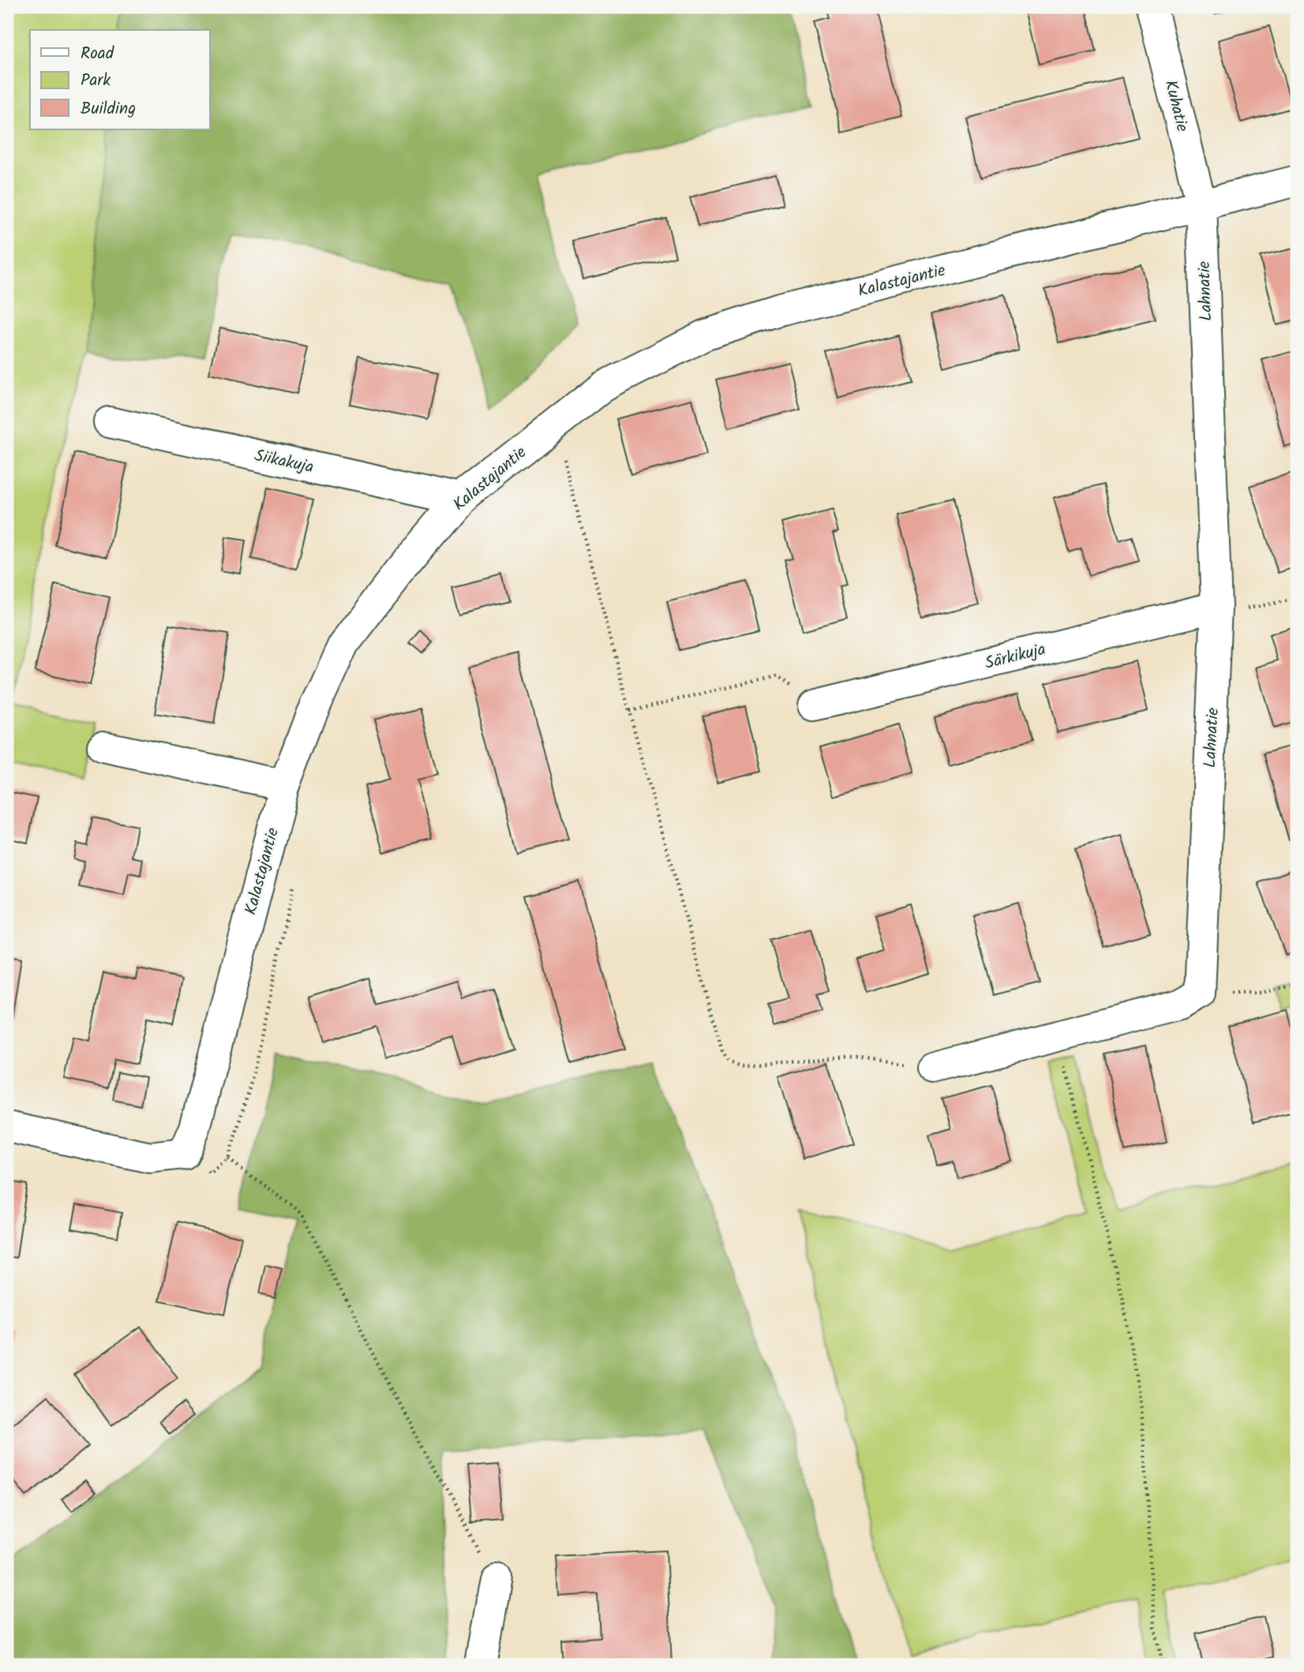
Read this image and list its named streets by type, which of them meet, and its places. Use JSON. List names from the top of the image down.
{
  "streets": {
    "street": [
      "Kuhatie",
      "Kalastajantie",
      "Lahnatie",
      "Siikakuja",
      "Särkikuja"
    ]
  },
  "crossings": [
    ["Kuhatie", "Kalastajantie"],
    ["Kuhatie", "Lahnatie"],
    ["Kalastajantie", "Lahnatie"],
    ["Kalastajantie", "Siikakuja"],
    ["Lahnatie", "Särkikuja"]
  ],
  "legend": ["Road", "Park", "Building"]
}
